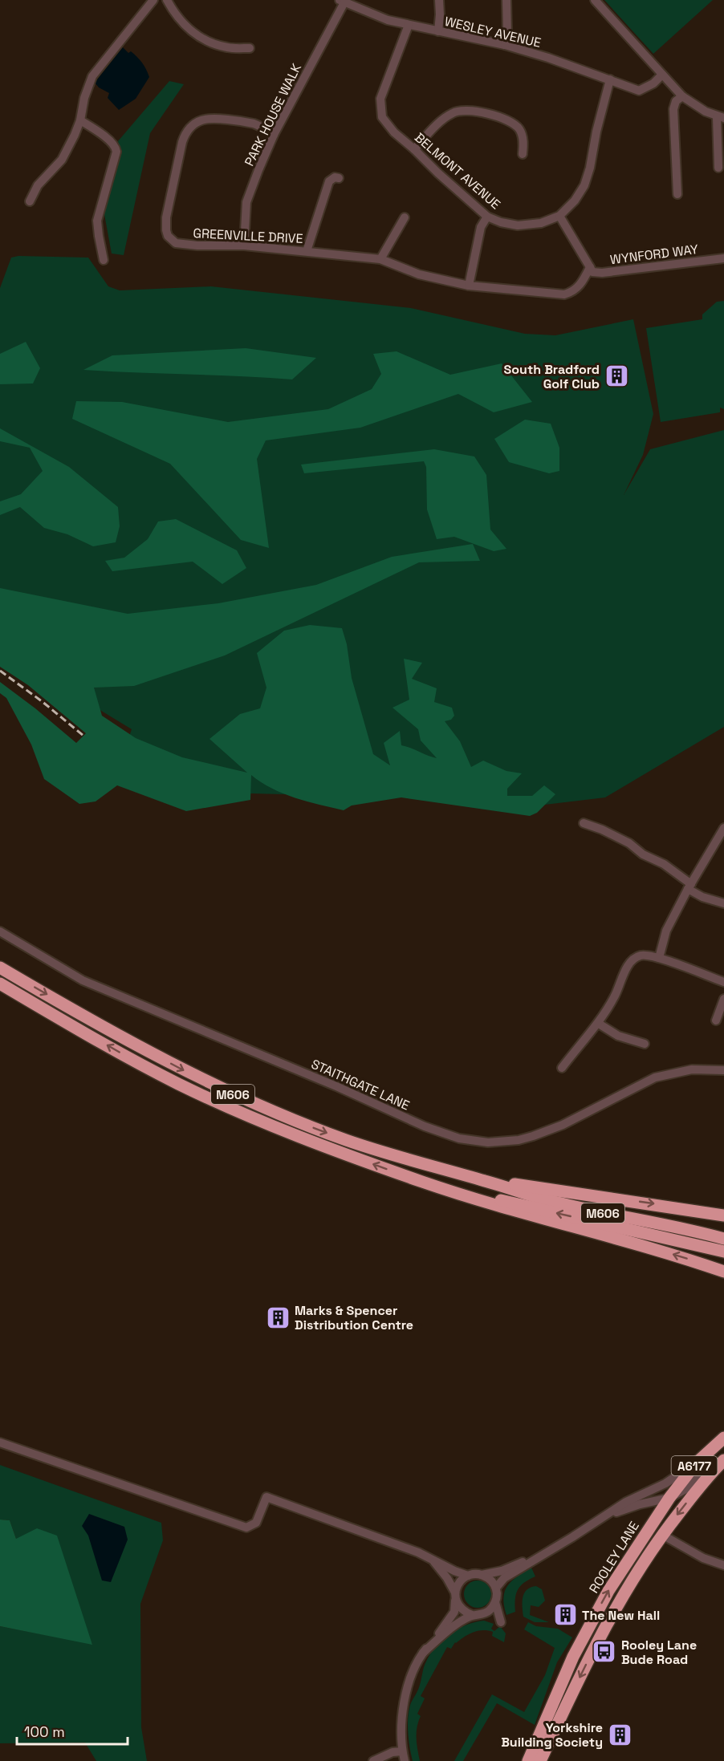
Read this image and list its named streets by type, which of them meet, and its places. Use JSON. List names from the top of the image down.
{
  "streets": {
    "highway": ["M606", "A6177", "ROOLEY LANE"],
    "street": [
      "WESLEY AVENUE",
      "PARK HOUSE WALK",
      "BELMONT AVENUE",
      "GREENVILLE DRIVE",
      "WYNFORD WAY",
      "STAITHGATE LANE"
    ]
  },
  "crossings": [
    ["WESLEY AVENUE", "PARK HOUSE WALK"],
    ["WESLEY AVENUE", "BELMONT AVENUE"],
    ["PARK HOUSE WALK", "GREENVILLE DRIVE"],
    ["GREENVILLE DRIVE", "WYNFORD WAY"]
  ],
  "places": {
    "building": [
      "South Bradford Golf Club",
      "Marks & Spencer Distribution Centre",
      "The New Hall",
      "Yorkshire Building Society"
    ],
    "bus stop": ["Rooley Lane Bude Road"]
  },
  "scale_bar": "100 m"
}
